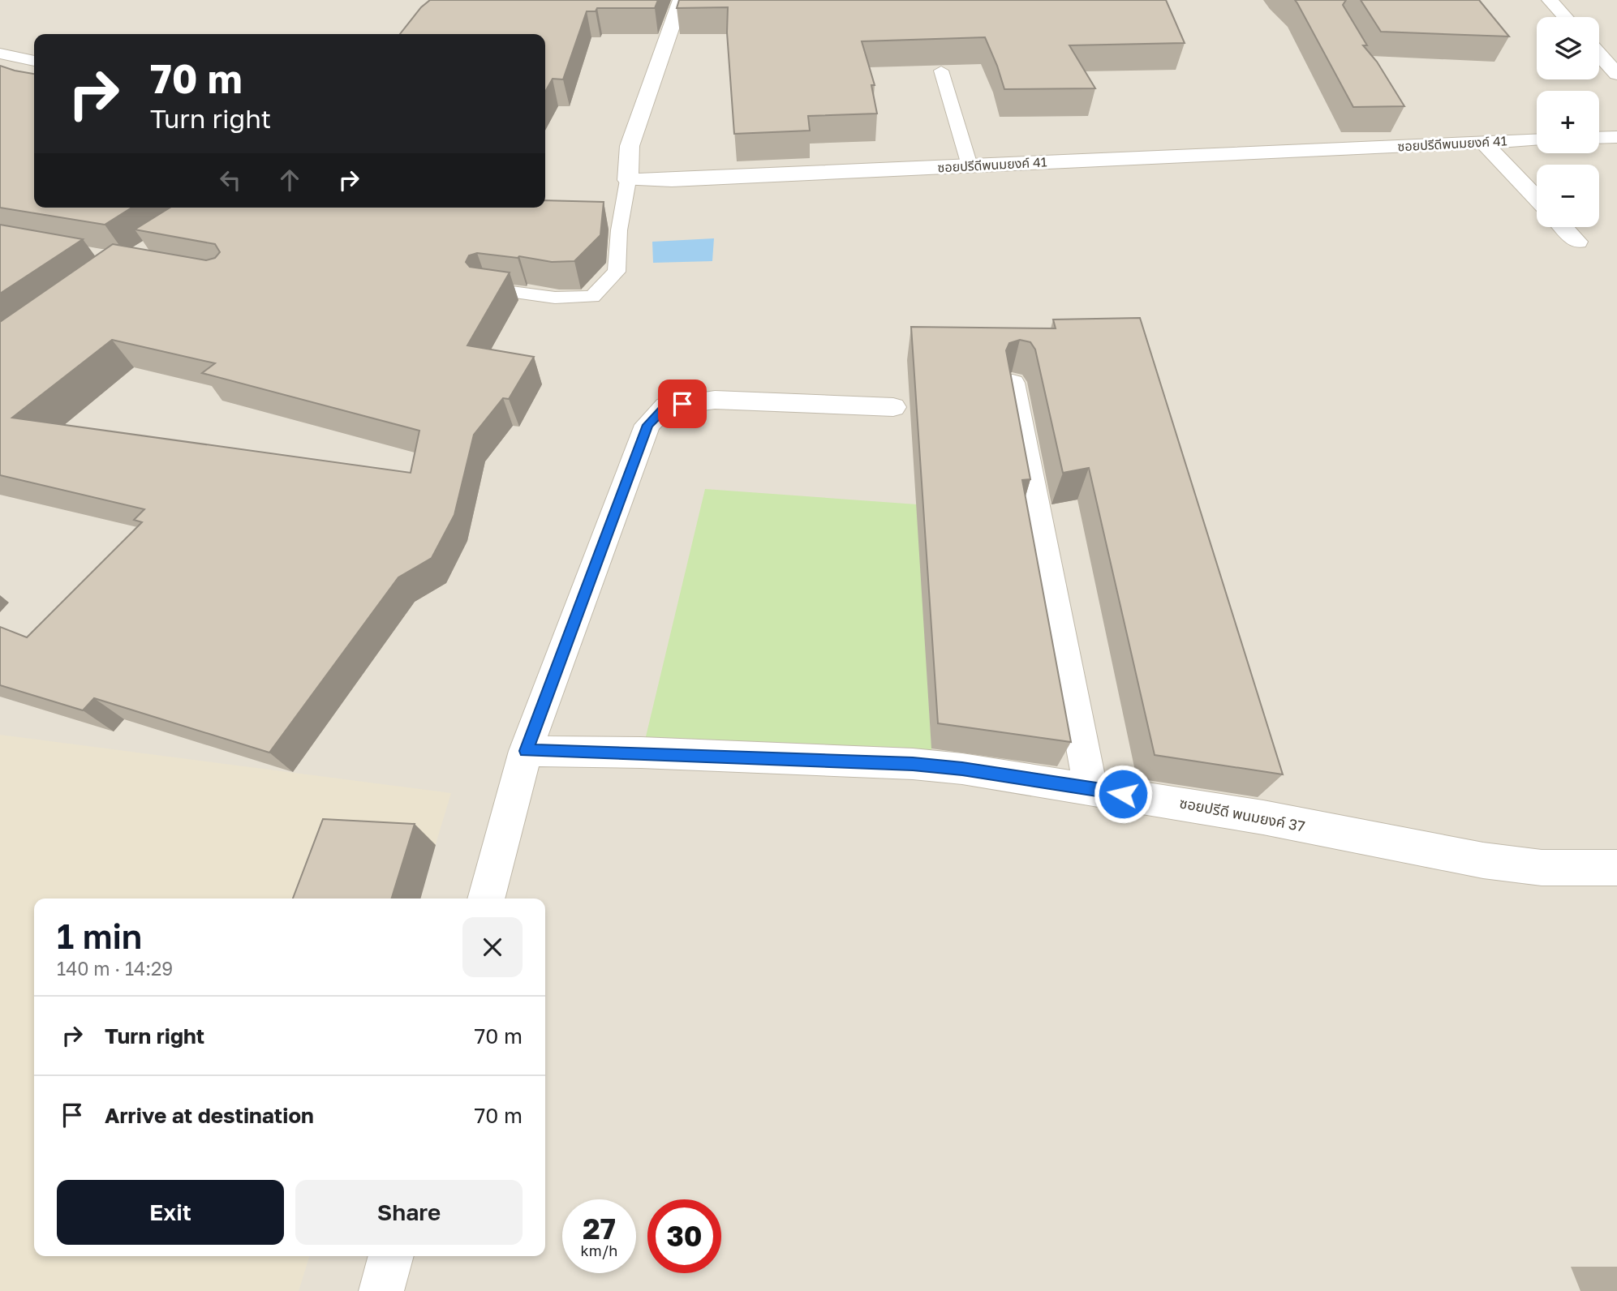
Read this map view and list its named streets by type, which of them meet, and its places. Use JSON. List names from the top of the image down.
{
  "streets": {
    "street": ["ซอยปรีดีพนมยงค์ 41", "ซอยปรีดี พนมยงค์ 37"]
  },
  "page": {
    "map_buttons": ["+", "−"],
    "turn": ["70 m", "Turn right"],
    "heading": ["1 min", "140 m · 14:29"],
    "list": [
      {
        "name": "Turn right",
        "value": "70 m"
      },
      {
        "name": "Arrive at destination",
        "value": "70 m"
      }
    ],
    "buttons": ["Exit", "Share"],
    "speed": "27 km/h",
    "limit": "30"
  }
}
